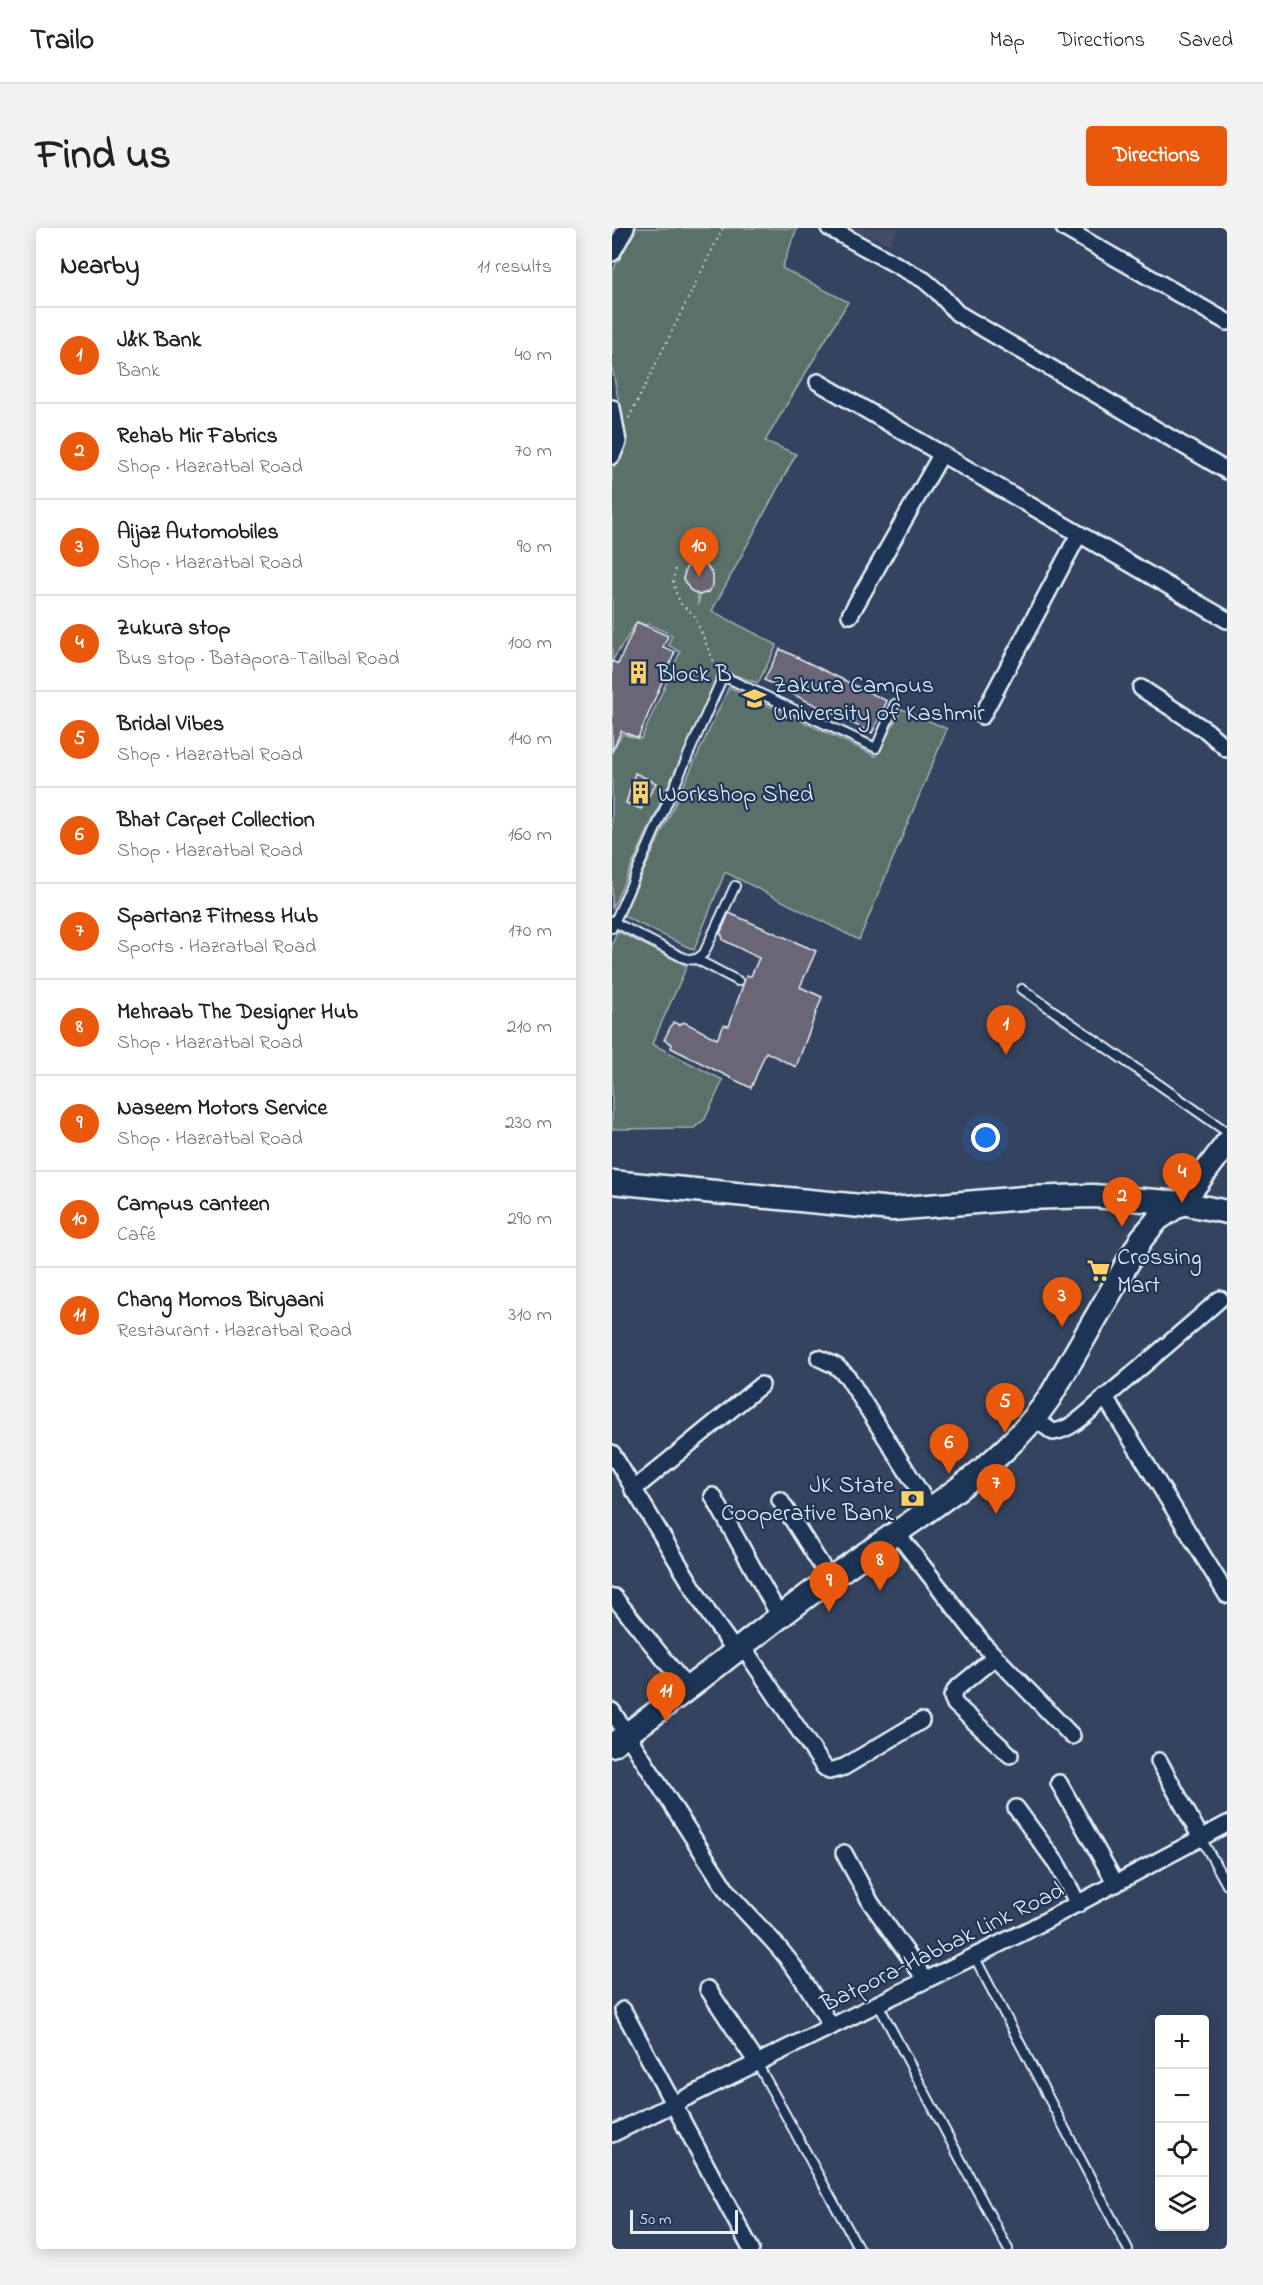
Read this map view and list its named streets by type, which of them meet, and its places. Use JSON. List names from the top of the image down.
{
  "streets": {
    "street": ["Batpora-Habbak Link Road"]
  },
  "places": {
    "building": ["Block B", "Workshop Shed"],
    "school or university": ["Zakura Campus University of Kashmir"],
    "supermarket": ["Crossing Mart"],
    "bank": ["JK State Cooperative Bank"]
  },
  "scale_bar": "50 m",
  "page": {
    "header": "Trailo",
    "nav": ["Map", "Directions", "Saved"],
    "title": "Find us",
    "buttons": "Directions",
    "heading": ["Nearby", "11 results"],
    "list": [
      {
        "mark": "1",
        "name": "J&K Bank",
        "note": "Bank",
        "value": "40 m"
      },
      {
        "mark": "2",
        "name": "Rehab Mir Fabrics",
        "note": "Shop · Hazratbal Road",
        "value": "70 m"
      },
      {
        "mark": "3",
        "name": "Aijaz Automobiles",
        "note": "Shop · Hazratbal Road",
        "value": "90 m"
      },
      {
        "mark": "4",
        "name": "Zukura stop",
        "note": "Bus stop · Batapora-Tailbal Road",
        "value": "100 m"
      },
      {
        "mark": "5",
        "name": "Bridal Vibes",
        "note": "Shop · Hazratbal Road",
        "value": "140 m"
      },
      {
        "mark": "6",
        "name": "Bhat Carpet Collection",
        "note": "Shop · Hazratbal Road",
        "value": "160 m"
      },
      {
        "mark": "7",
        "name": "Spartanz Fitness Hub",
        "note": "Sports · Hazratbal Road",
        "value": "170 m"
      },
      {
        "mark": "8",
        "name": "Mehraab The Designer Hub",
        "note": "Shop · Hazratbal Road",
        "value": "210 m"
      },
      {
        "mark": "9",
        "name": "Naseem Motors Service",
        "note": "Shop · Hazratbal Road",
        "value": "230 m"
      },
      {
        "mark": "10",
        "name": "Campus canteen",
        "note": "Café",
        "value": "290 m"
      },
      {
        "mark": "11",
        "name": "Chang Momos Biryaani",
        "note": "Restaurant · Hazratbal Road",
        "value": "310 m"
      }
    ],
    "pins": [
      "10",
      "1",
      "4",
      "2",
      "3",
      "5",
      "6",
      "7",
      "8",
      "9",
      "11"
    ],
    "map_buttons": ["+", "−"],
    "scale": "50 m"
  }
}
